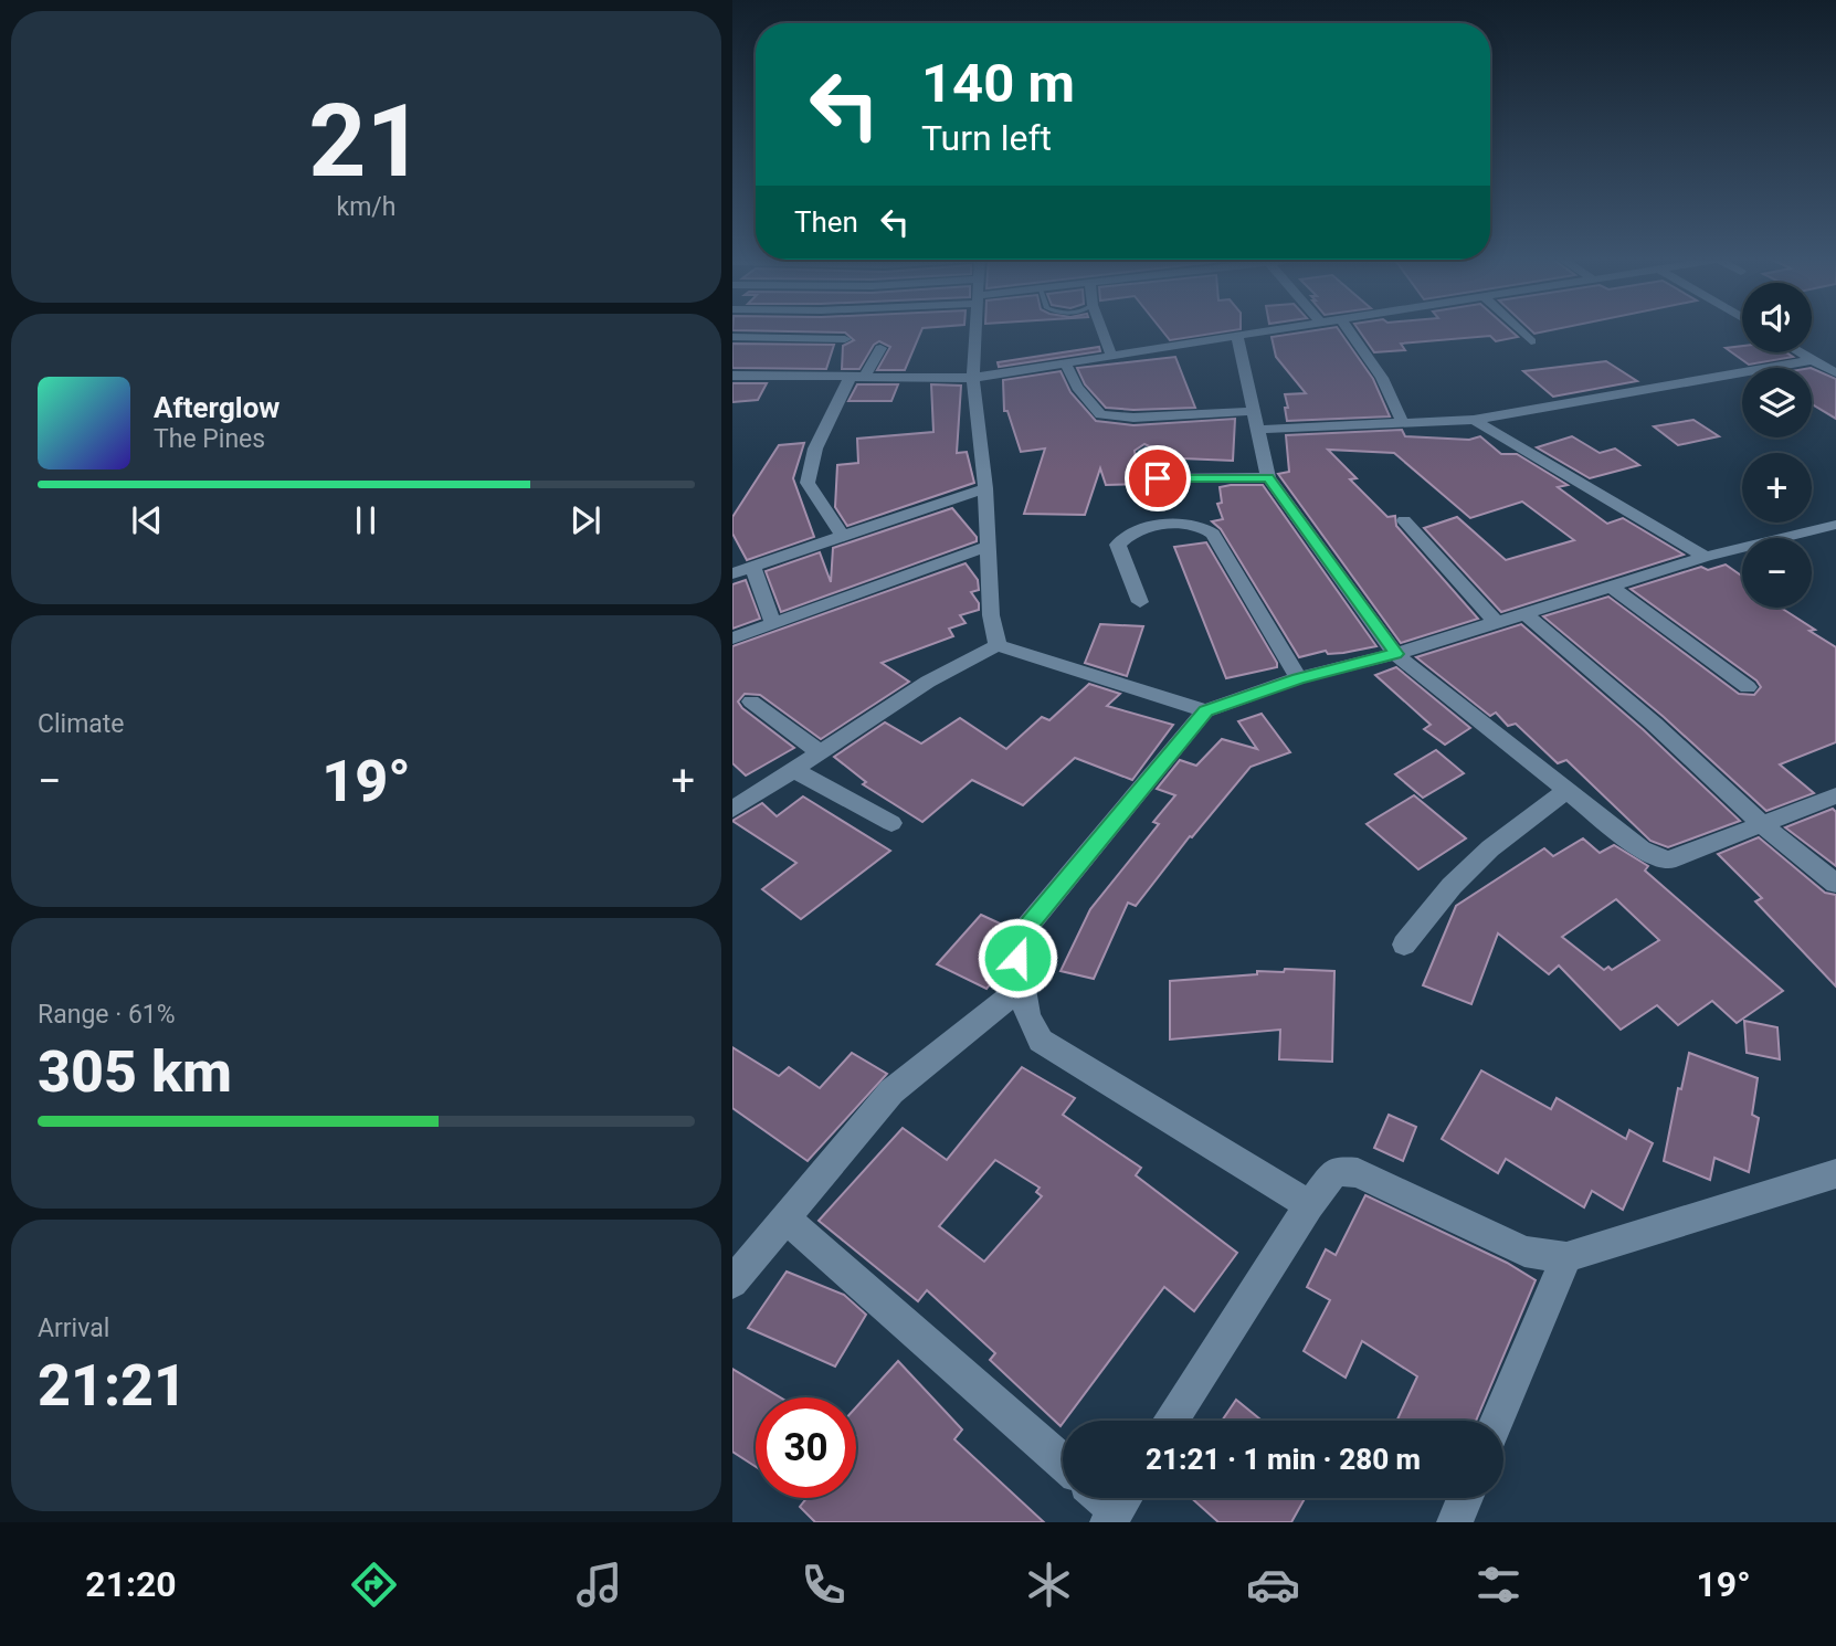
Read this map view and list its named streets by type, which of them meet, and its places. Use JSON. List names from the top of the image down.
{
  "page": {
    "tile": [
      ["21", "km/h"],
      "Climate",
      ["Range · 61%", "305 km"],
      ["Arrival", "21:21"]
    ],
    "turn": ["140 m", "Turn left"],
    "then": "Then",
    "map_buttons": ["+", "−"],
    "song": ["Afterglow", "The Pines"],
    "heat": ["−", "19°", "+"],
    "limit": "30",
    "trip": "21:21 · 1 min · 280 m",
    "tabs": ["21:20", "19°"]
  }
}
